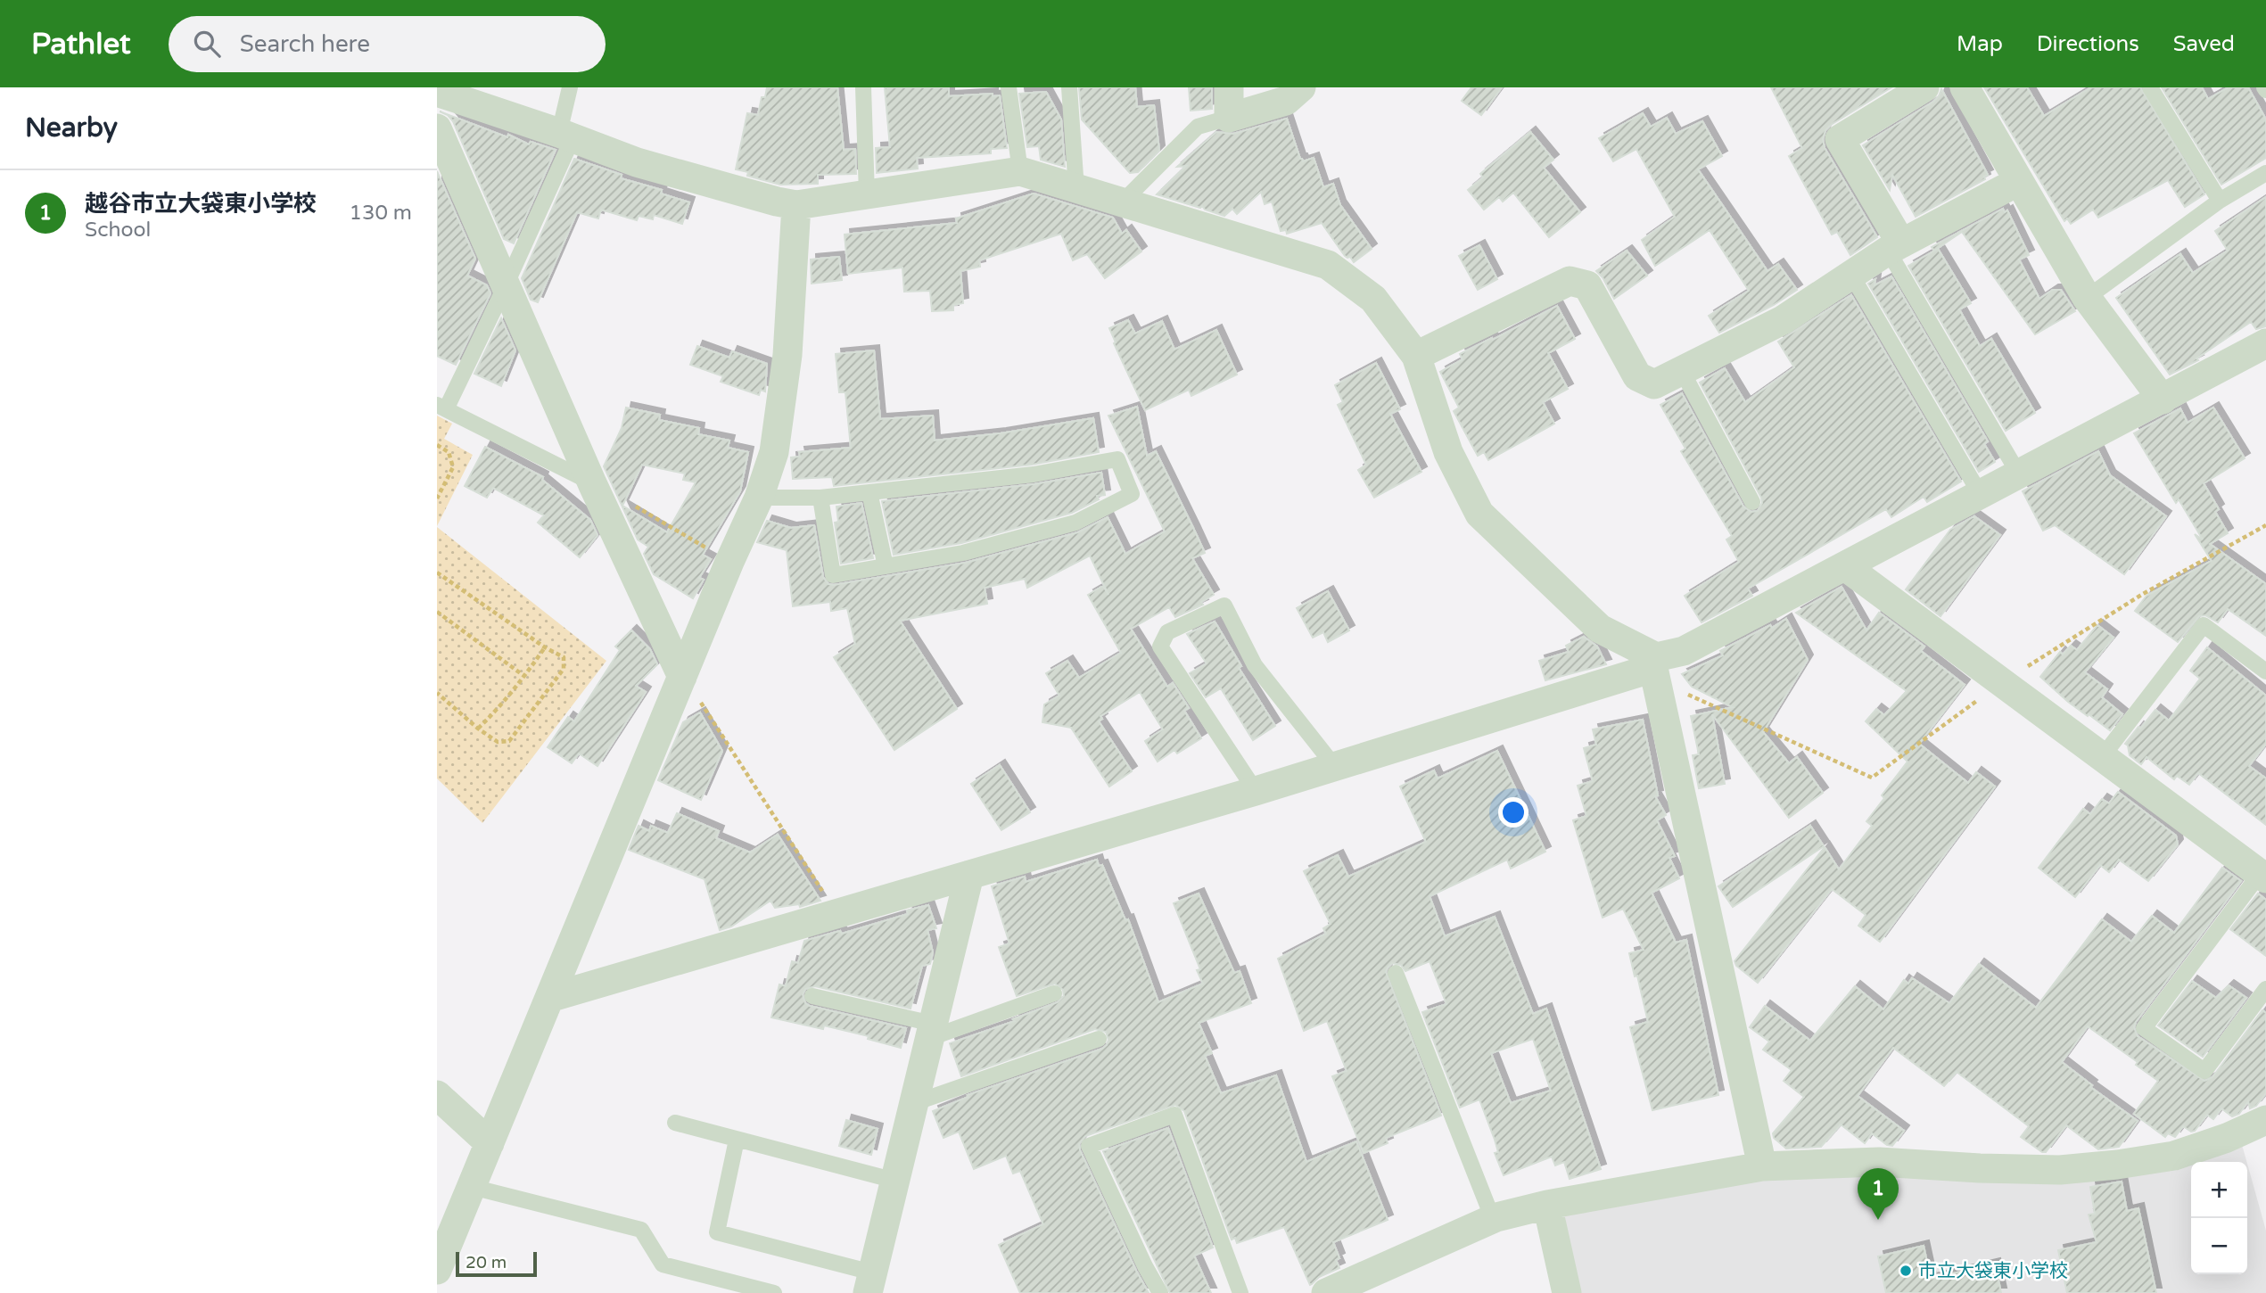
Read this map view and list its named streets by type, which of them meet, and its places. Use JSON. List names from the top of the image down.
{
  "places": ["市立大袋東小学校"],
  "scale_bar": "20 m",
  "page": {
    "header": "Pathlet",
    "search": "Search here",
    "nav": ["Map", "Directions", "Saved"],
    "heading": "Nearby",
    "list": [
      {
        "mark": "1",
        "name": "越谷市立大袋東小学校",
        "note": "School",
        "value": "130 m"
      }
    ],
    "map_buttons": ["+", "−"],
    "pins": "1",
    "scale": "20 m"
  }
}
